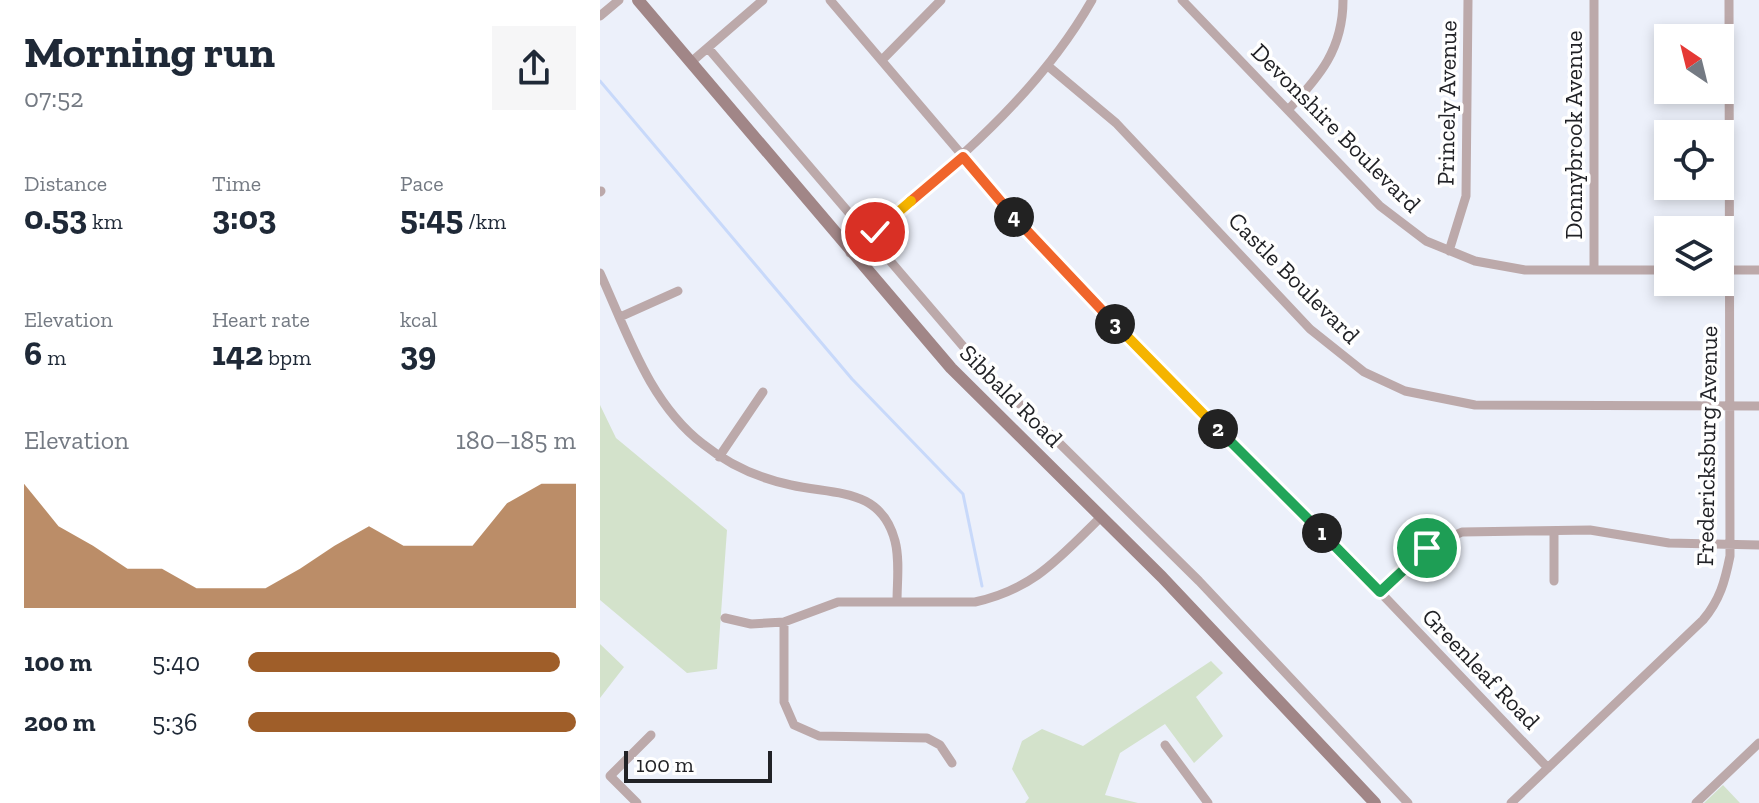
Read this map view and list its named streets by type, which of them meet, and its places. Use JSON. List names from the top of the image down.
{
  "streets": {
    "street": [
      "Princely Avenue",
      "Devonshire Boulevard",
      "Donnybrook Avenue",
      "Castle Boulevard",
      "Sibbald Road",
      "Fredericksburg Avenue",
      "Greenleaf Road"
    ]
  },
  "crossings": [
    ["Princely Avenue", "Devonshire Boulevard"],
    ["Devonshire Boulevard", "Donnybrook Avenue"],
    ["Castle Boulevard", "Fredericksburg Avenue"],
    ["Fredericksburg Avenue", "Greenleaf Road"]
  ],
  "scale_bar": "100 m",
  "north": "top left",
  "page": {
    "heading": ["Morning run", "07:52"],
    "stats": [
      ["Distance", "0.53 km"],
      ["Time", "3:03"],
      ["Pace", "5:45 /km"],
      ["Elevation", "6 m"],
      ["Heart rate", "142 bpm"],
      ["kcal", "39"]
    ],
    "pins": [
      "4",
      "3",
      "2",
      "1"
    ],
    "chart": ["Elevation", "180–185 m"],
    "list": [
      {
        "name": "100 m",
        "note": "5:40"
      },
      {
        "name": "200 m",
        "note": "5:36"
      }
    ],
    "scale": "100 m"
  }
}
